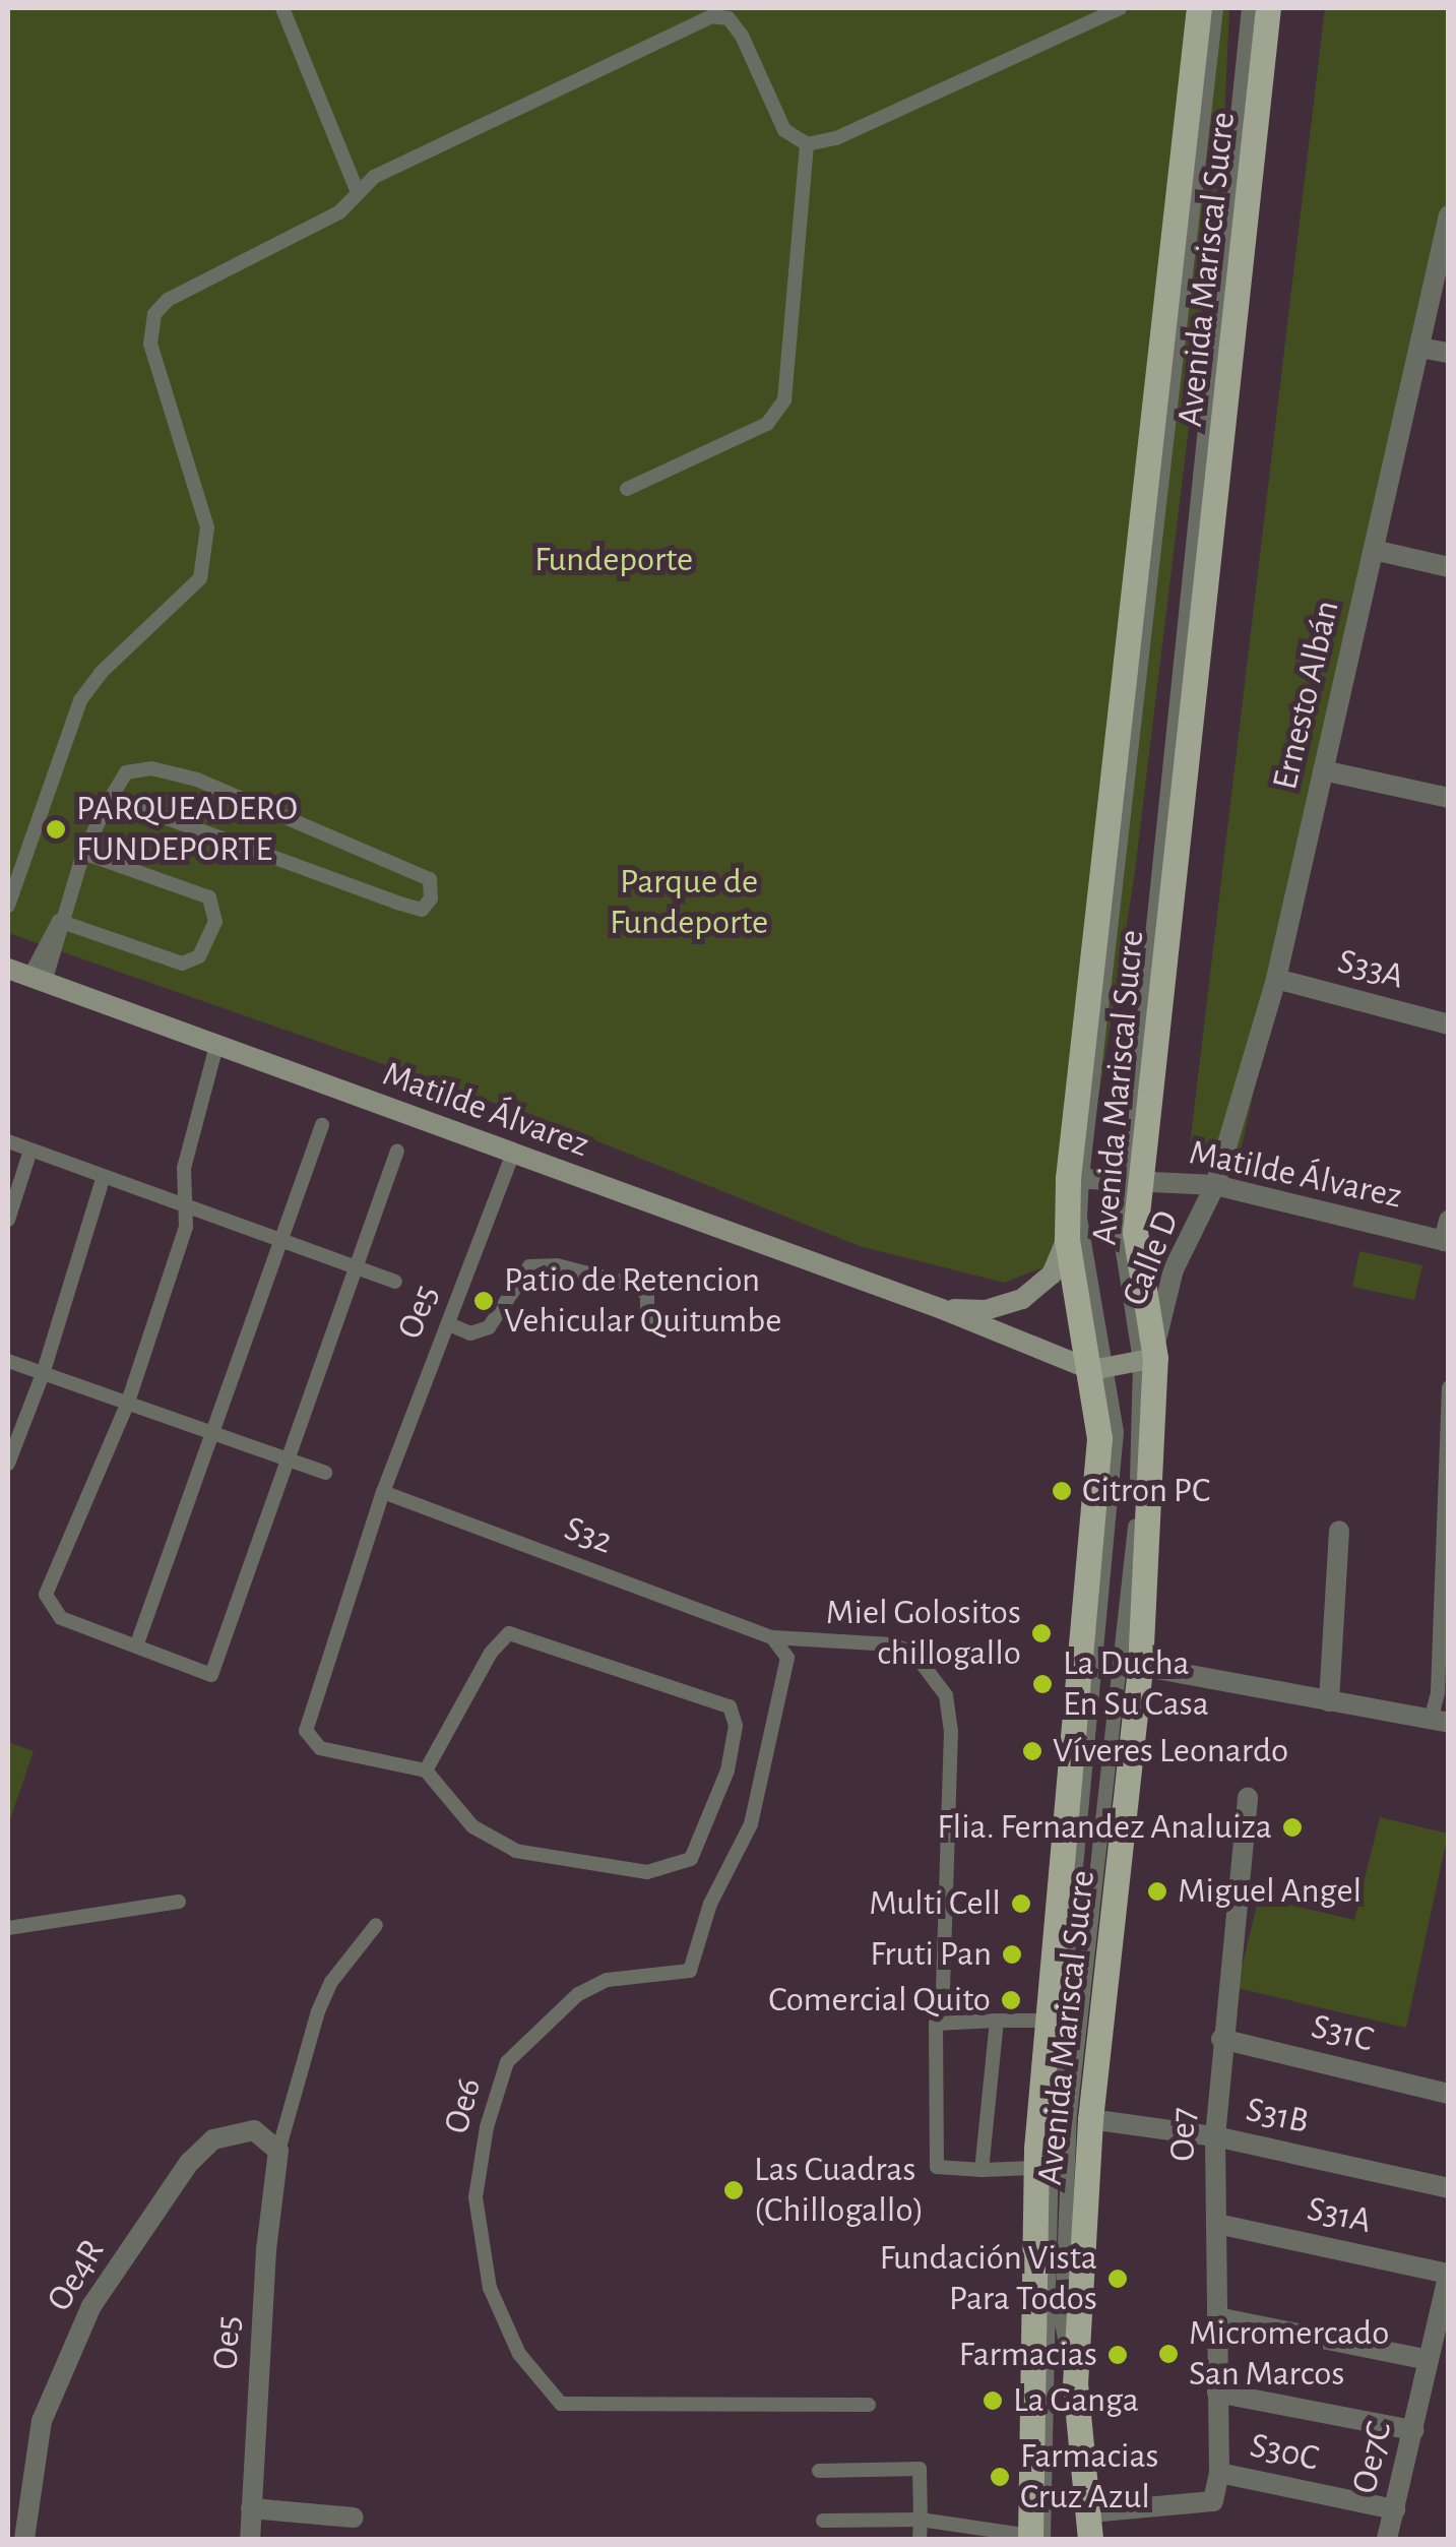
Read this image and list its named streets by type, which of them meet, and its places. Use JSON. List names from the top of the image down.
{
  "streets": {
    "main road": ["Avenida Mariscal Sucre"],
    "street": [
      "Ernesto Albán",
      "S33A",
      "Matilde Álvarez",
      "Calle D",
      "Oe5",
      "S31C",
      "S31B",
      "Oe7",
      "S31A",
      "Oe4R",
      "S30C",
      "Oe7C"
    ],
    "lane": ["S32", "Oe6"]
  },
  "crossings": [
    ["Avenida Mariscal Sucre", "Matilde Álvarez"],
    ["Avenida Mariscal Sucre", "Calle D"],
    ["Avenida Mariscal Sucre", "S31B"],
    ["Ernesto Albán", "S33A"],
    ["Ernesto Albán", "Matilde Álvarez"],
    ["Ernesto Albán", "Calle D"],
    ["Matilde Álvarez", "Calle D"],
    ["Matilde Álvarez", "Oe5"],
    ["Oe5", "S32"],
    ["Oe5", "Oe4R"],
    ["S32", "Oe6"],
    ["S31C", "Oe7"],
    ["S31B", "Oe7"],
    ["Oe7", "S31A"],
    ["Oe7", "S30C"],
    ["S31A", "Oe7C"],
    ["S30C", "Oe7C"]
  ],
  "parks": ["Fundeporte", "Parque de Fundeporte"],
  "places": [
    "PARQUEADERO FUNDEPORTE",
    "Patio de Retencion Vehicular Quitumbe",
    "Citron PC",
    "Miel Golositos chillogallo",
    "La Ducha En Su Casa",
    "Víveres Leonardo",
    "Flia. Fernandez Analuiza",
    "Miguel Angel",
    "Multi Cell",
    "Fruti Pan",
    "Comercial Quito",
    "Las Cuadras (Chillogallo)",
    "Fundación Vista Para Todos",
    "Micromercado San Marcos",
    "Farmacias",
    "La Ganga",
    "Farmacias Cruz Azul"
  ]
}
